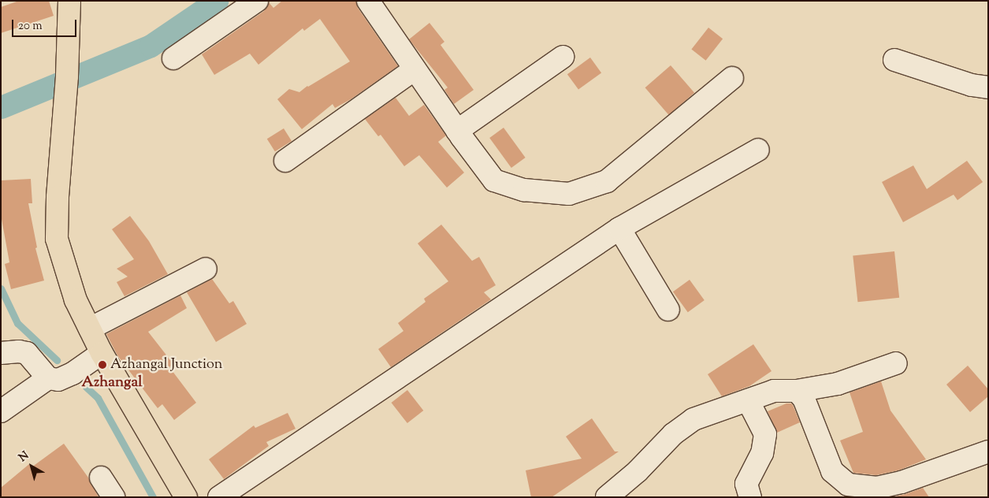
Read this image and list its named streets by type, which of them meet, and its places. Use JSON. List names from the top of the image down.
{
  "districts": ["Azhangal"],
  "places": ["Azhangal Junction"],
  "scale_bar": "20 m",
  "north": "top left"
}
